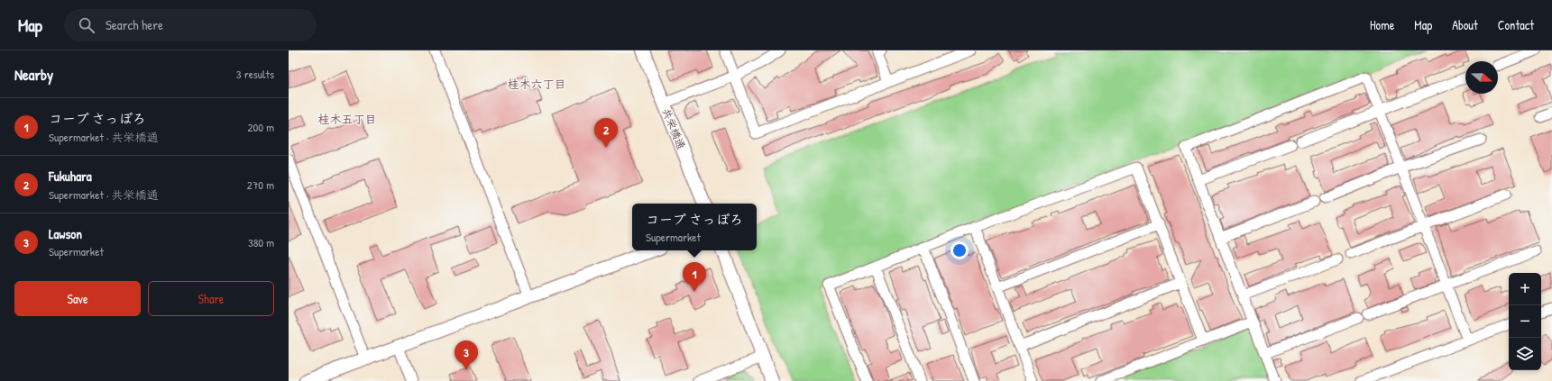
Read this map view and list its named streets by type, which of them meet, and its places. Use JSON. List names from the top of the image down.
{
  "streets": {
    "street": ["共栄橋通"]
  },
  "districts": ["桂木六丁目", "桂木五丁目"],
  "north": "right",
  "page": {
    "header": "Map",
    "search": "Search here",
    "nav": [
      "Home",
      "Map",
      "About",
      "Contact"
    ],
    "heading": ["Nearby", "3 results"],
    "list": [
      {
        "mark": "1",
        "name": "コープ さっぽろ",
        "note": "Supermarket · 共栄橋通",
        "value": "200 m"
      },
      {
        "mark": "2",
        "name": "Fukuhara",
        "note": "Supermarket · 共栄橋通",
        "value": "270 m"
      },
      {
        "mark": "3",
        "name": "Lawson",
        "note": "Supermarket",
        "value": "380 m"
      }
    ],
    "pins": ["2", "1", "3"],
    "popup": ["コープ さっぽろ", "Supermarket"],
    "buttons": ["Save", "Share"],
    "map_buttons": ["+", "−"]
  }
}
